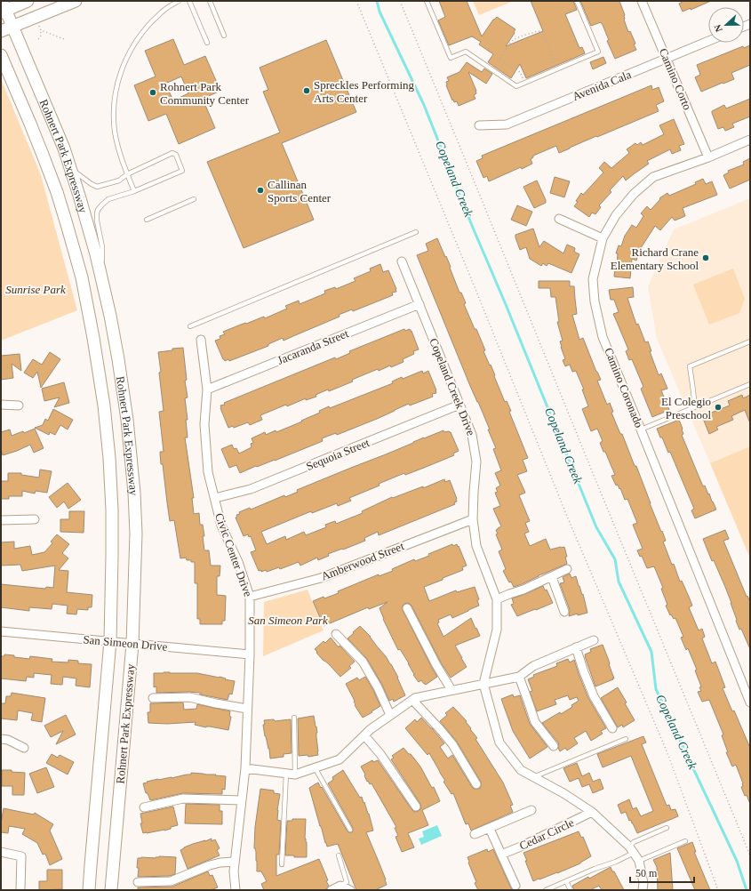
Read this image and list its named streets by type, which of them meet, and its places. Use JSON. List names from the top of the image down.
{
  "streets": {
    "main road": ["Rohnert Park Expressway"],
    "street": [
      "Camino Corto",
      "Avenida Cala",
      "Jacaranda Street",
      "Copeland Creek Drive",
      "Camino Coronado",
      "Sequoia Street",
      "Civic Center Drive",
      "Amberwood Street",
      "San Simeon Drive",
      "Cedar Circle"
    ]
  },
  "crossings": [
    ["Camino Corto", "Avenida Cala"],
    ["Camino Corto", "Camino Coronado"],
    ["Rohnert Park Expressway", "San Simeon Drive"],
    ["Jacaranda Street", "Copeland Creek Drive"],
    ["Jacaranda Street", "Civic Center Drive"],
    ["Copeland Creek Drive", "Sequoia Street"],
    ["Copeland Creek Drive", "Amberwood Street"],
    ["Copeland Creek Drive", "Cedar Circle"],
    ["Sequoia Street", "Civic Center Drive"],
    ["Civic Center Drive", "Amberwood Street"],
    ["Civic Center Drive", "San Simeon Drive"]
  ],
  "water": ["Copeland Creek"],
  "parks": ["Sunrise Park", "San Simeon Park"],
  "places": [
    "Spreckles Performing Arts Center",
    "Rohnert Park Community Center",
    "Callinan Sports Center",
    "Richard Crane Elementary School",
    "El Colegio Preschool"
  ],
  "scale_bar": "50 m",
  "north": "left"
}
